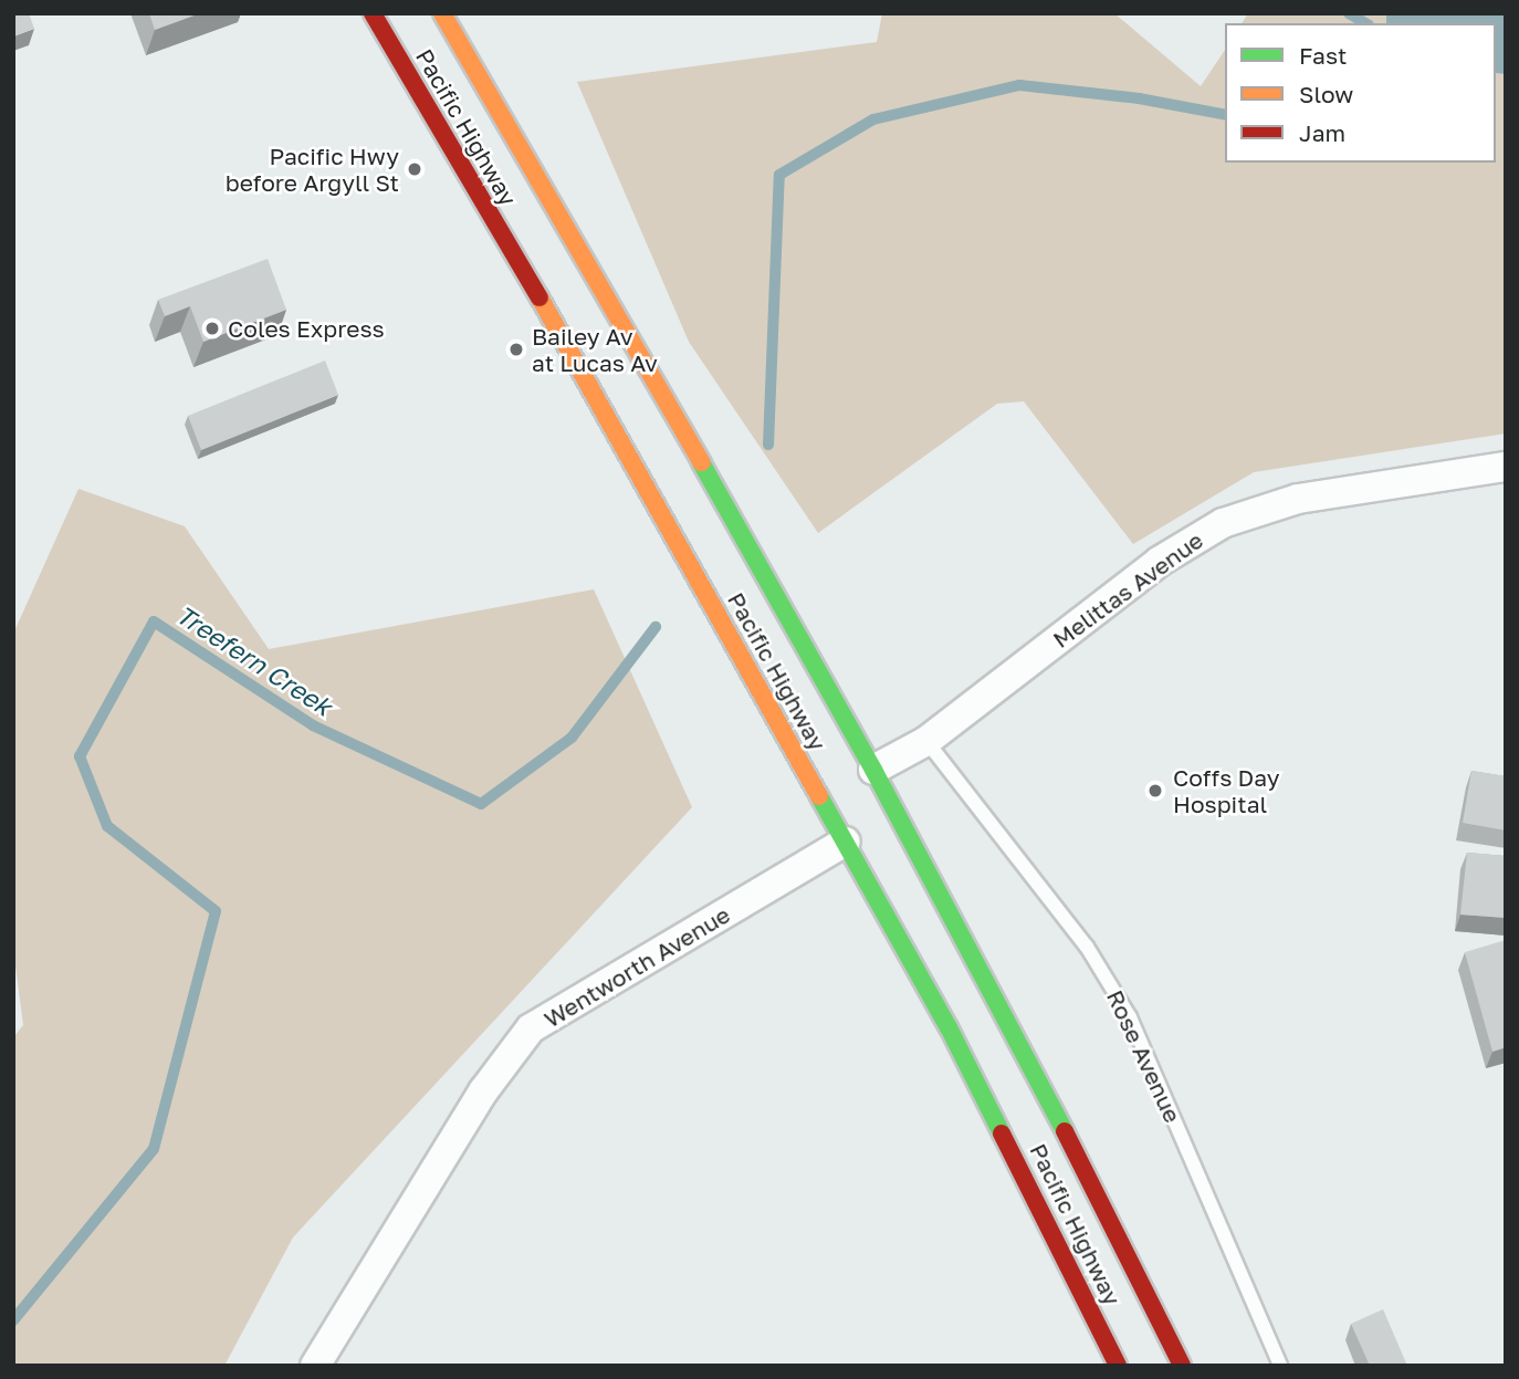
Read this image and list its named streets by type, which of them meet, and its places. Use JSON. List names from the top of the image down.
{
  "streets": {
    "highway": ["Pacific Highway"],
    "street": ["Melittas Avenue", "Wentworth Avenue"],
    "lane": ["Rose Avenue"]
  },
  "crossings": [
    ["Pacific Highway", "Melittas Avenue"],
    ["Pacific Highway", "Wentworth Avenue"],
    ["Melittas Avenue", "Rose Avenue"]
  ],
  "water": ["Treefern Creek"],
  "places": [
    "Pacific Hwy before Argyll St",
    "Coles Express",
    "Bailey Av at Lucas Av",
    "Coffs Day Hospital"
  ],
  "legend": ["Fast", "Slow", "Jam"]
}
